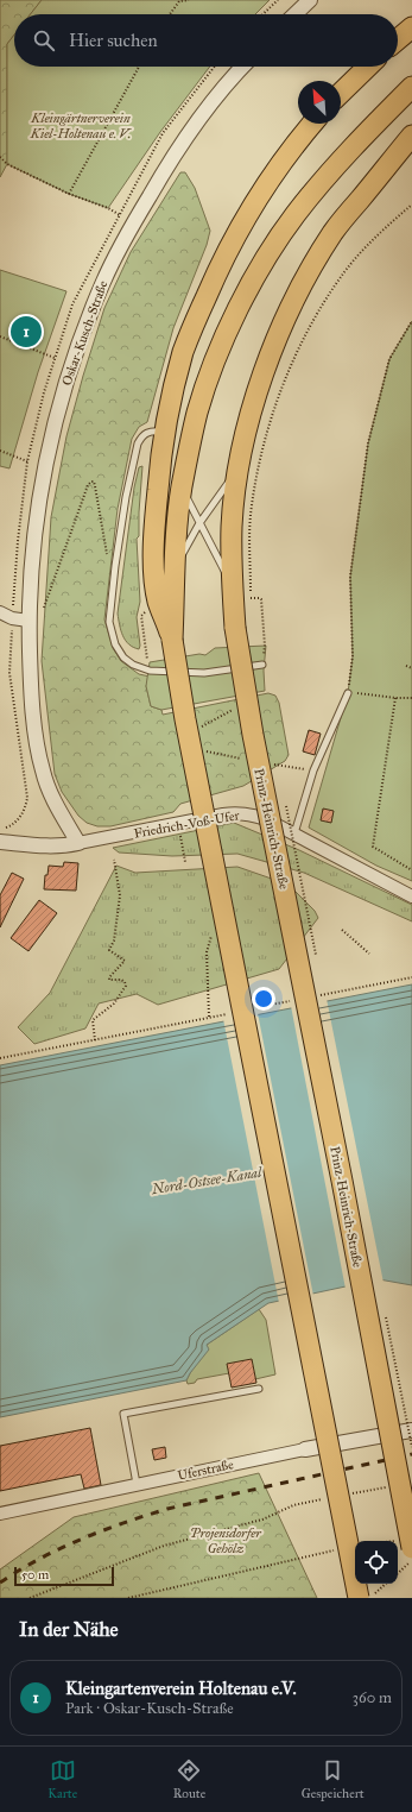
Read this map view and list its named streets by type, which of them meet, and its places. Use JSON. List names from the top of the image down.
{
  "streets": {
    "highway": ["Prinz-Heinrich-Straße"],
    "street": ["Oskar-Kusch-Straße", "Friedrich-Voß-Ufer", "Uferstraße"]
  },
  "crossings": [
    ["Oskar-Kusch-Straße", "Friedrich-Voß-Ufer"]
  ],
  "water": ["Nord-Ostsee-Kanal"],
  "parks": ["Kleingärtnerverein Kiel-Holtenau e. V.", "Projensdorfer Gehölz"],
  "scale_bar": "50 m",
  "north": "top left",
  "page": {
    "search": "Hier suchen",
    "pins": "1",
    "scale": "50 m",
    "heading": "In der Nähe",
    "list": [
      {
        "mark": "1",
        "name": "Kleingartenverein Holtenau e.V.",
        "note": "Park · Oskar-Kusch-Straße",
        "value": "360 m"
      }
    ],
    "nav": ["Karte", "Route", "Gespeichert"]
  }
}
